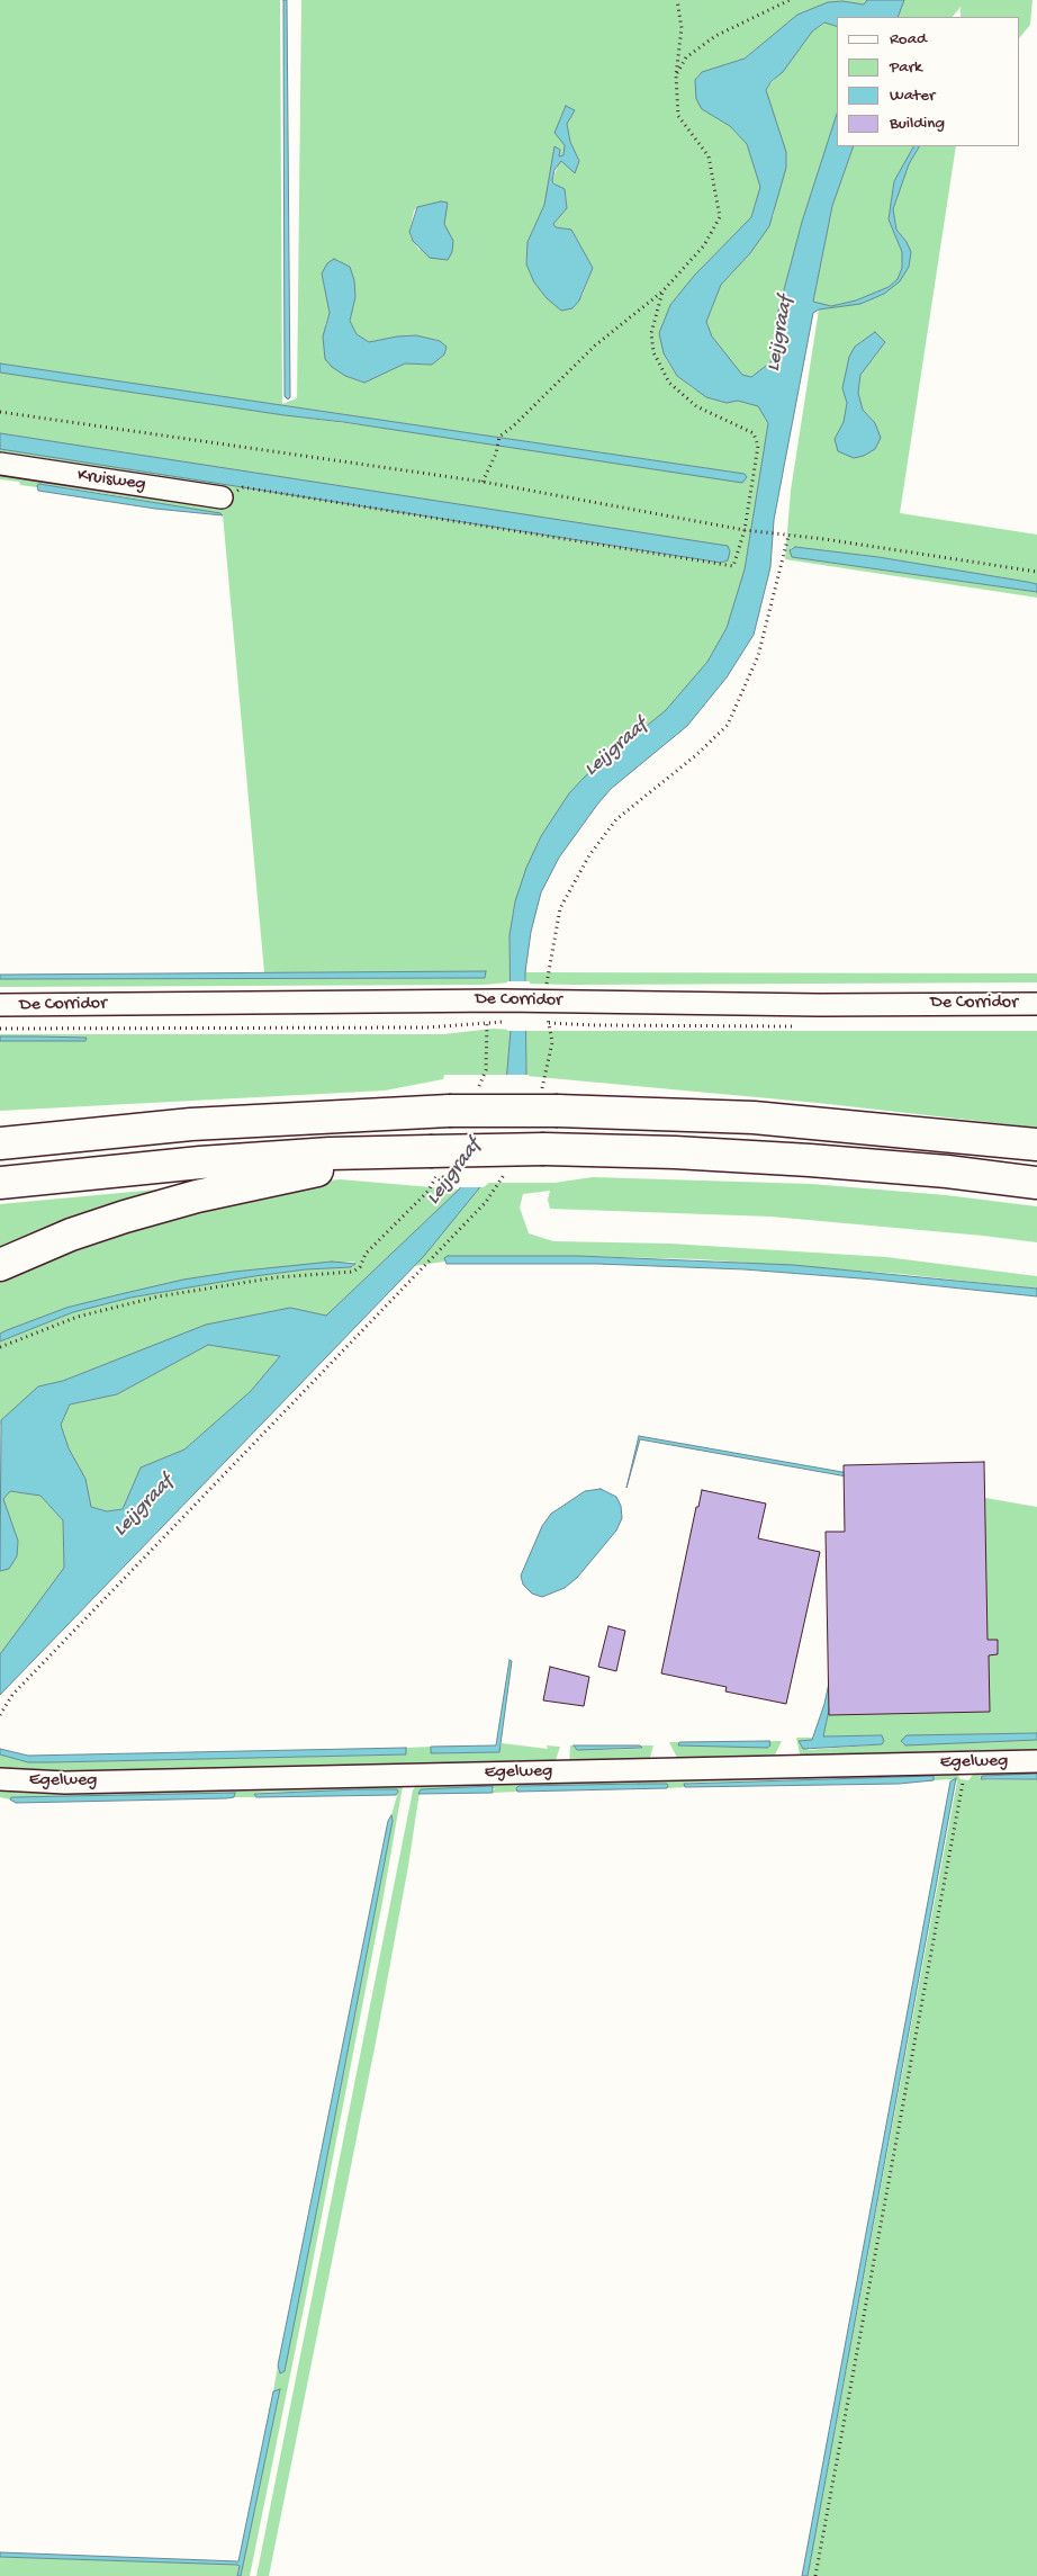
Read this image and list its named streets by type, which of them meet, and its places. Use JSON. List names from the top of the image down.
{
  "streets": {
    "street": ["Kruisweg", "De Corridor", "Egelweg"]
  },
  "water": ["Leijgraaf"],
  "legend": [
    "Road",
    "Park",
    "Water",
    "Building"
  ]
}
